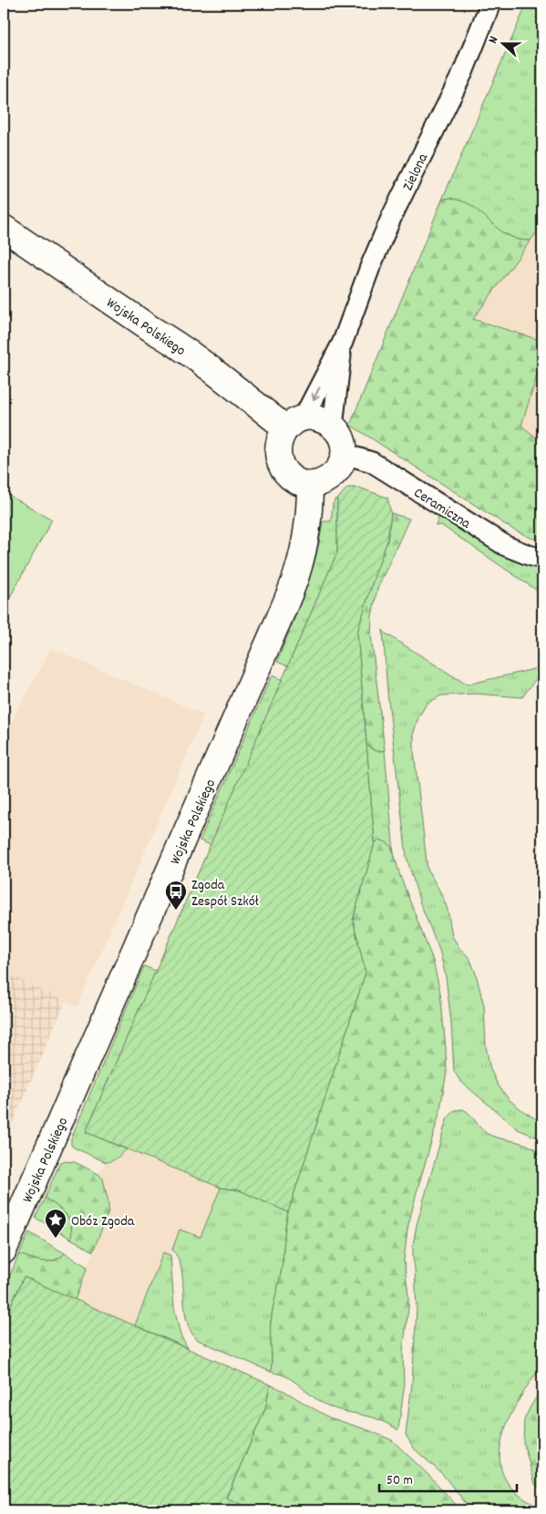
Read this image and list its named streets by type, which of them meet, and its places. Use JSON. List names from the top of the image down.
{
  "streets": {
    "street": ["Zielona", "Wojska Polskiego", "Ceramiczna"]
  },
  "crossings": [
    ["Zielona", "Wojska Polskiego"],
    ["Zielona", "Ceramiczna"],
    ["Wojska Polskiego", "Ceramiczna"]
  ],
  "places": {
    "bus stop": ["Zgoda Zespół Szkół"],
    "place": ["Obóz Zgoda"]
  },
  "scale_bar": "50 m",
  "north": "left"
}
